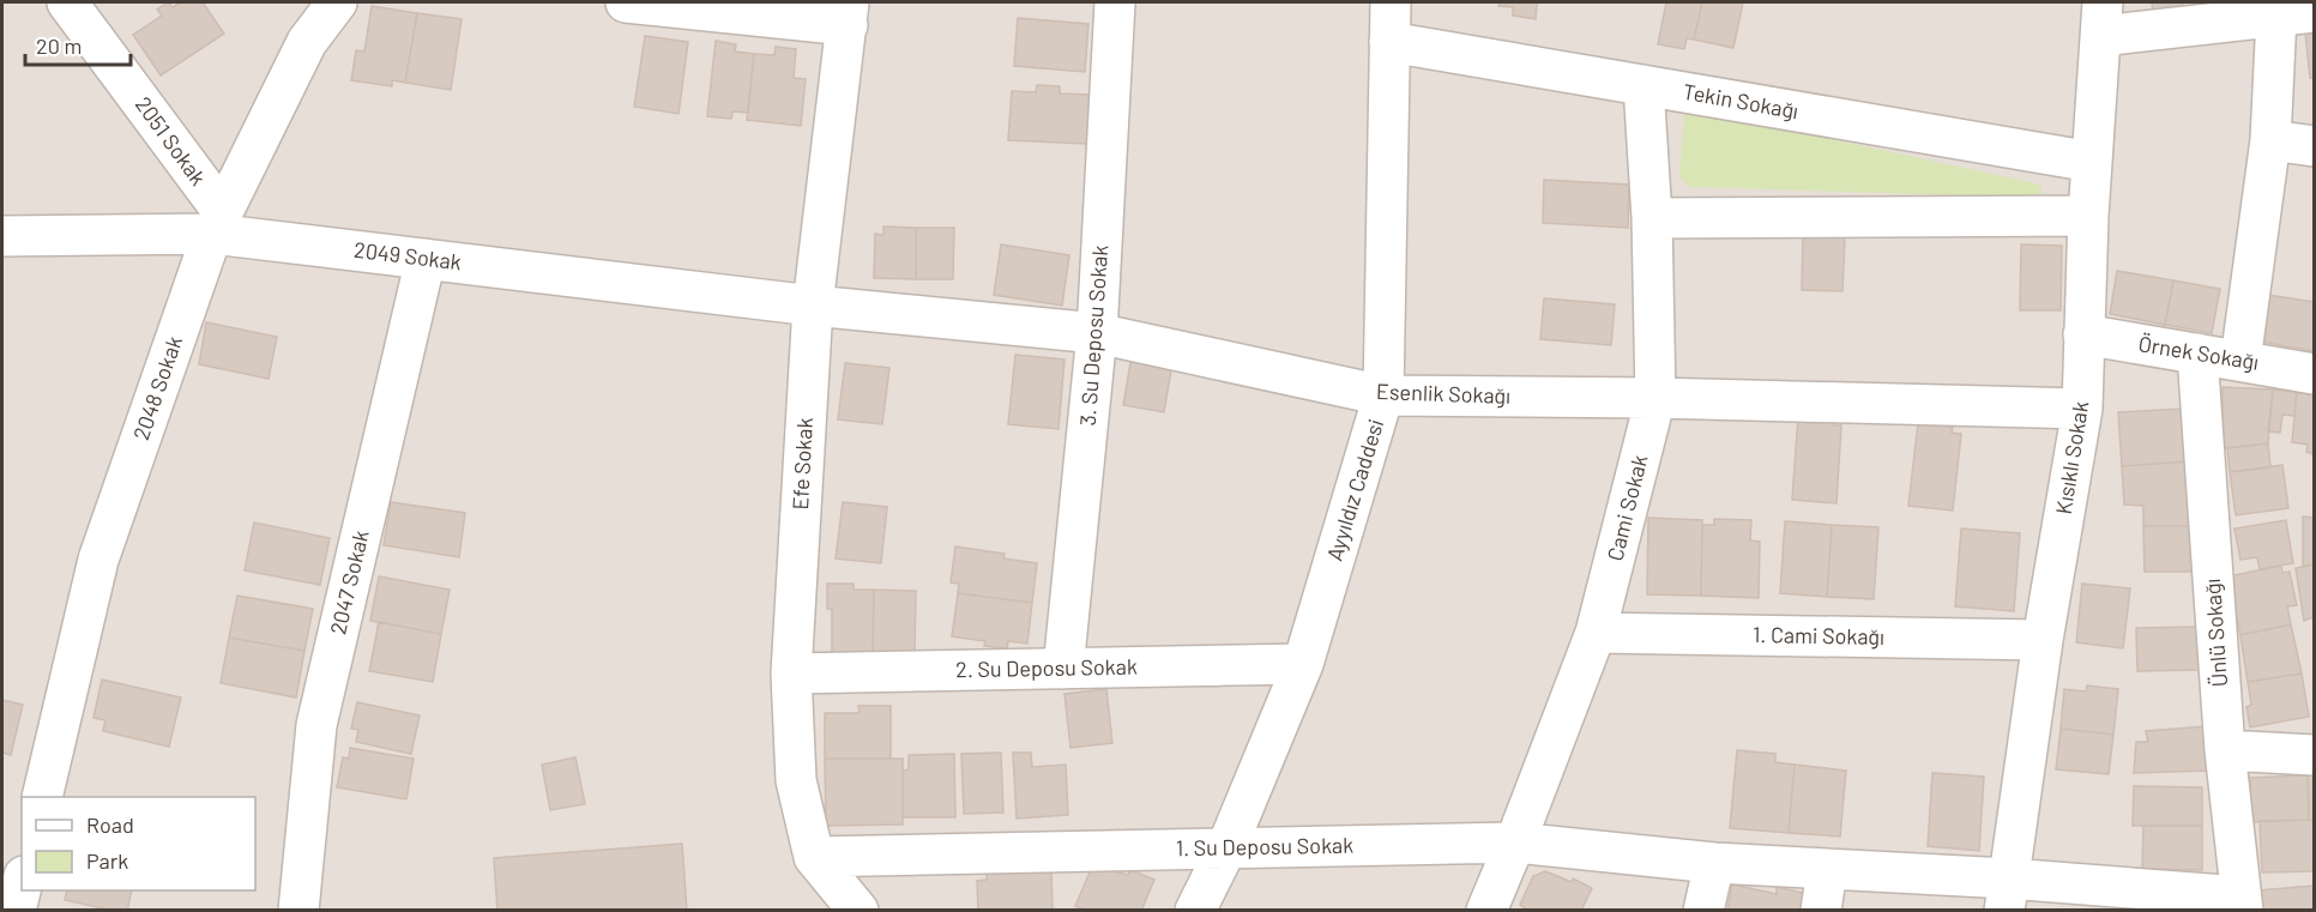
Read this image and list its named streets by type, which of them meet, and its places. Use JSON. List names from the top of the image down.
{
  "streets": {
    "street": [
      "Tekin Sokağı",
      "2051 Sokak",
      "2049 Sokak",
      "3. Su Deposu Sokak",
      "Örnek Sokağı",
      "2048 Sokak",
      "Esenlik Sokağı",
      "Kısıklı Sokak",
      "Efe Sokak",
      "Ayyıldız Caddesi",
      "Cami Sokak",
      "2047 Sokak",
      "Ünlü Sokağı",
      "1. Cami Sokağı",
      "2. Su Deposu Sokak",
      "1. Su Deposu Sokak"
    ]
  },
  "crossings": [
    ["Tekin Sokağı", "Kısıklı Sokak"],
    ["Tekin Sokağı", "Ayyıldız Caddesi"],
    ["Tekin Sokağı", "Cami Sokak"],
    ["2051 Sokak", "2049 Sokak"],
    ["2051 Sokak", "2048 Sokak"],
    ["2049 Sokak", "2048 Sokak"],
    ["2049 Sokak", "Esenlik Sokağı"],
    ["2049 Sokak", "Efe Sokak"],
    ["2049 Sokak", "2047 Sokak"],
    ["3. Su Deposu Sokak", "Esenlik Sokağı"],
    ["3. Su Deposu Sokak", "2. Su Deposu Sokak"],
    ["Örnek Sokağı", "Kısıklı Sokak"],
    ["Örnek Sokağı", "Ünlü Sokağı"],
    ["Esenlik Sokağı", "Kısıklı Sokak"],
    ["Esenlik Sokağı", "Efe Sokak"],
    ["Esenlik Sokağı", "Ayyıldız Caddesi"],
    ["Esenlik Sokağı", "Cami Sokak"],
    ["Kısıklı Sokak", "1. Cami Sokağı"],
    ["Kısıklı Sokak", "1. Su Deposu Sokak"],
    ["Efe Sokak", "2. Su Deposu Sokak"],
    ["Efe Sokak", "1. Su Deposu Sokak"],
    ["Ayyıldız Caddesi", "2. Su Deposu Sokak"],
    ["Ayyıldız Caddesi", "1. Su Deposu Sokak"],
    ["Cami Sokak", "1. Cami Sokağı"],
    ["Cami Sokak", "1. Su Deposu Sokak"],
    ["Ünlü Sokağı", "1. Su Deposu Sokak"]
  ],
  "legend": ["Road", "Park"],
  "scale_bar": "20 m"
}
